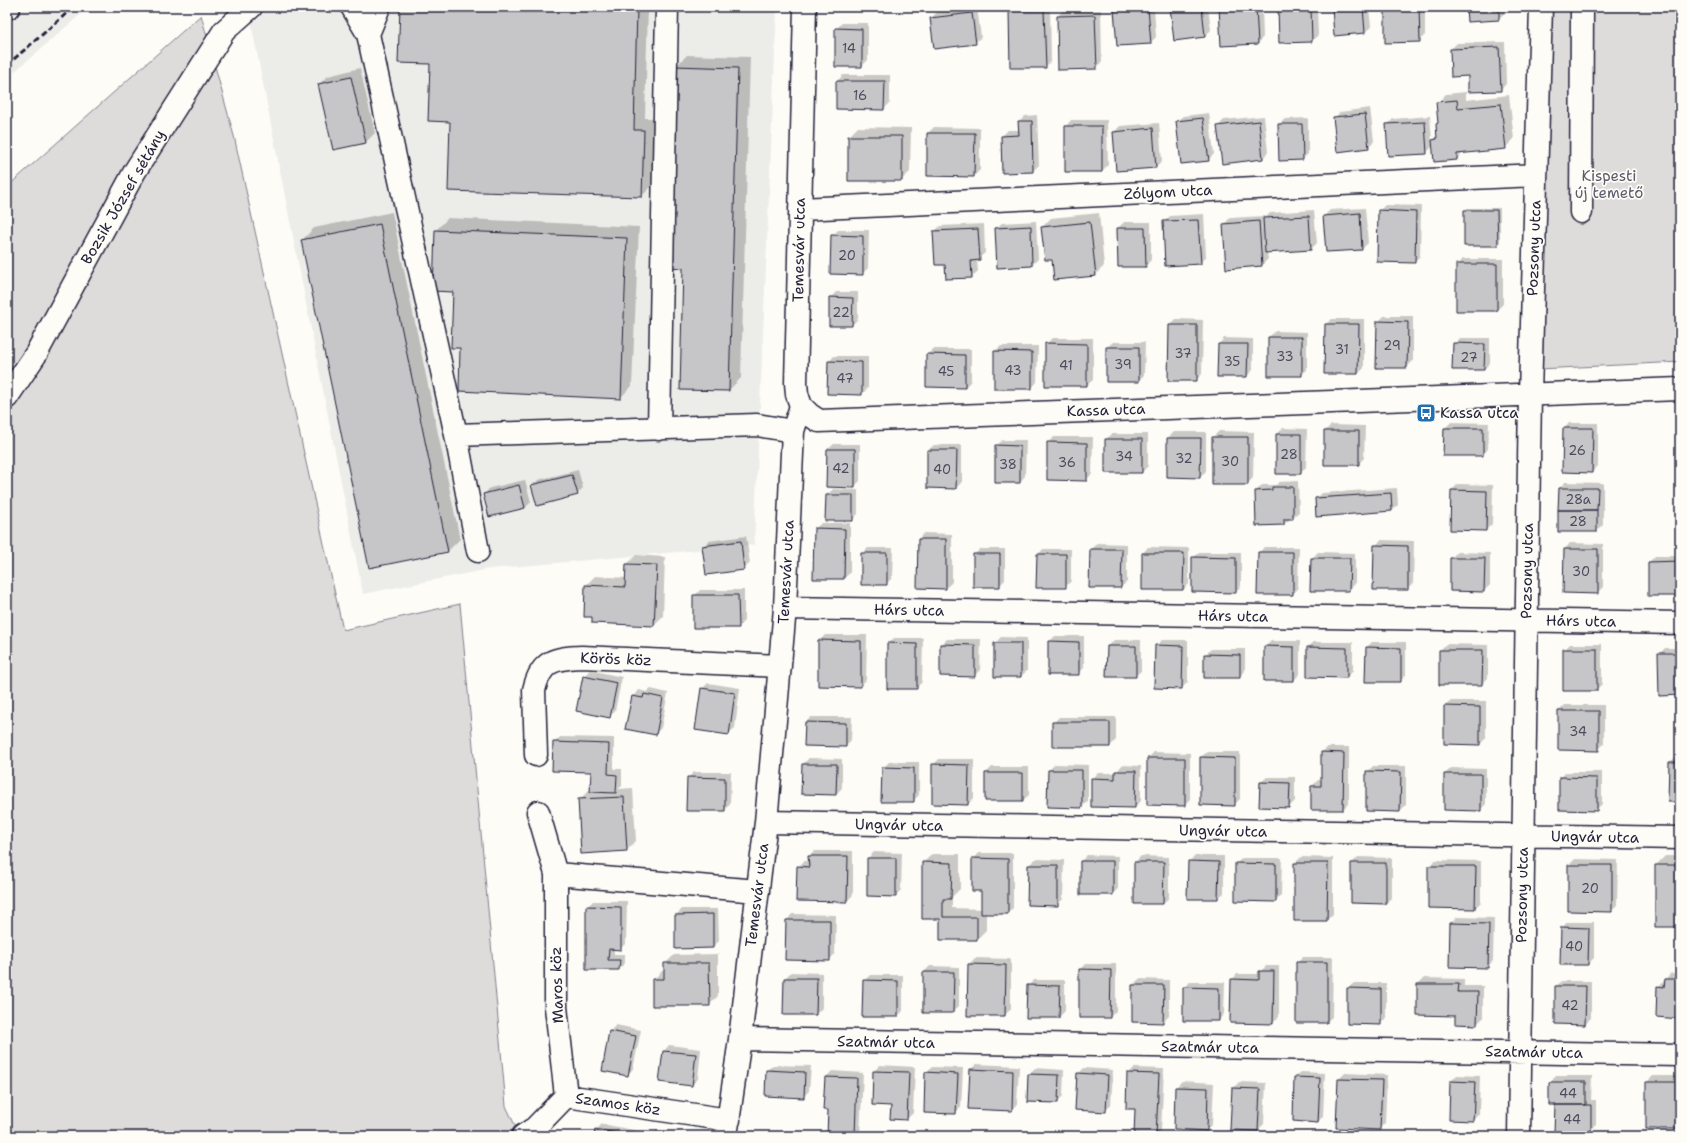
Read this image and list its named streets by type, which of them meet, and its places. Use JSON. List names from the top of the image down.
{
  "streets": {
    "street": [
      "Zólyom utca",
      "Bozsik József sétány",
      "Pozsony utca",
      "Temesvár utca",
      "Kassa utca",
      "Hárs utca",
      "Körös köz",
      "Ungvár utca",
      "Maros köz",
      "Szatmár utca",
      "Szamos köz"
    ]
  },
  "crossings": [
    ["Zólyom utca", "Pozsony utca"],
    ["Zólyom utca", "Temesvár utca"],
    ["Pozsony utca", "Kassa utca"],
    ["Pozsony utca", "Hárs utca"],
    ["Pozsony utca", "Ungvár utca"],
    ["Pozsony utca", "Szatmár utca"],
    ["Temesvár utca", "Kassa utca"],
    ["Temesvár utca", "Hárs utca"],
    ["Temesvár utca", "Körös köz"],
    ["Temesvár utca", "Ungvár utca"],
    ["Temesvár utca", "Szatmár utca"],
    ["Temesvár utca", "Szamos köz"],
    ["Maros köz", "Szamos köz"]
  ],
  "parks": ["Kispesti új temető"],
  "places": {
    "bus stop": ["Kassa utca"]
  },
  "house_numbers": [
    "14",
    "16",
    "20",
    "22",
    "29",
    "31",
    "37",
    "33",
    "27",
    "35",
    "39",
    "41",
    "43",
    "45",
    "47",
    "26",
    "28",
    "34",
    "32",
    "30",
    "36",
    "38",
    "42",
    "40",
    "28a",
    "28",
    "30",
    "34",
    "20",
    "40",
    "42",
    "44",
    "44"
  ]
}
